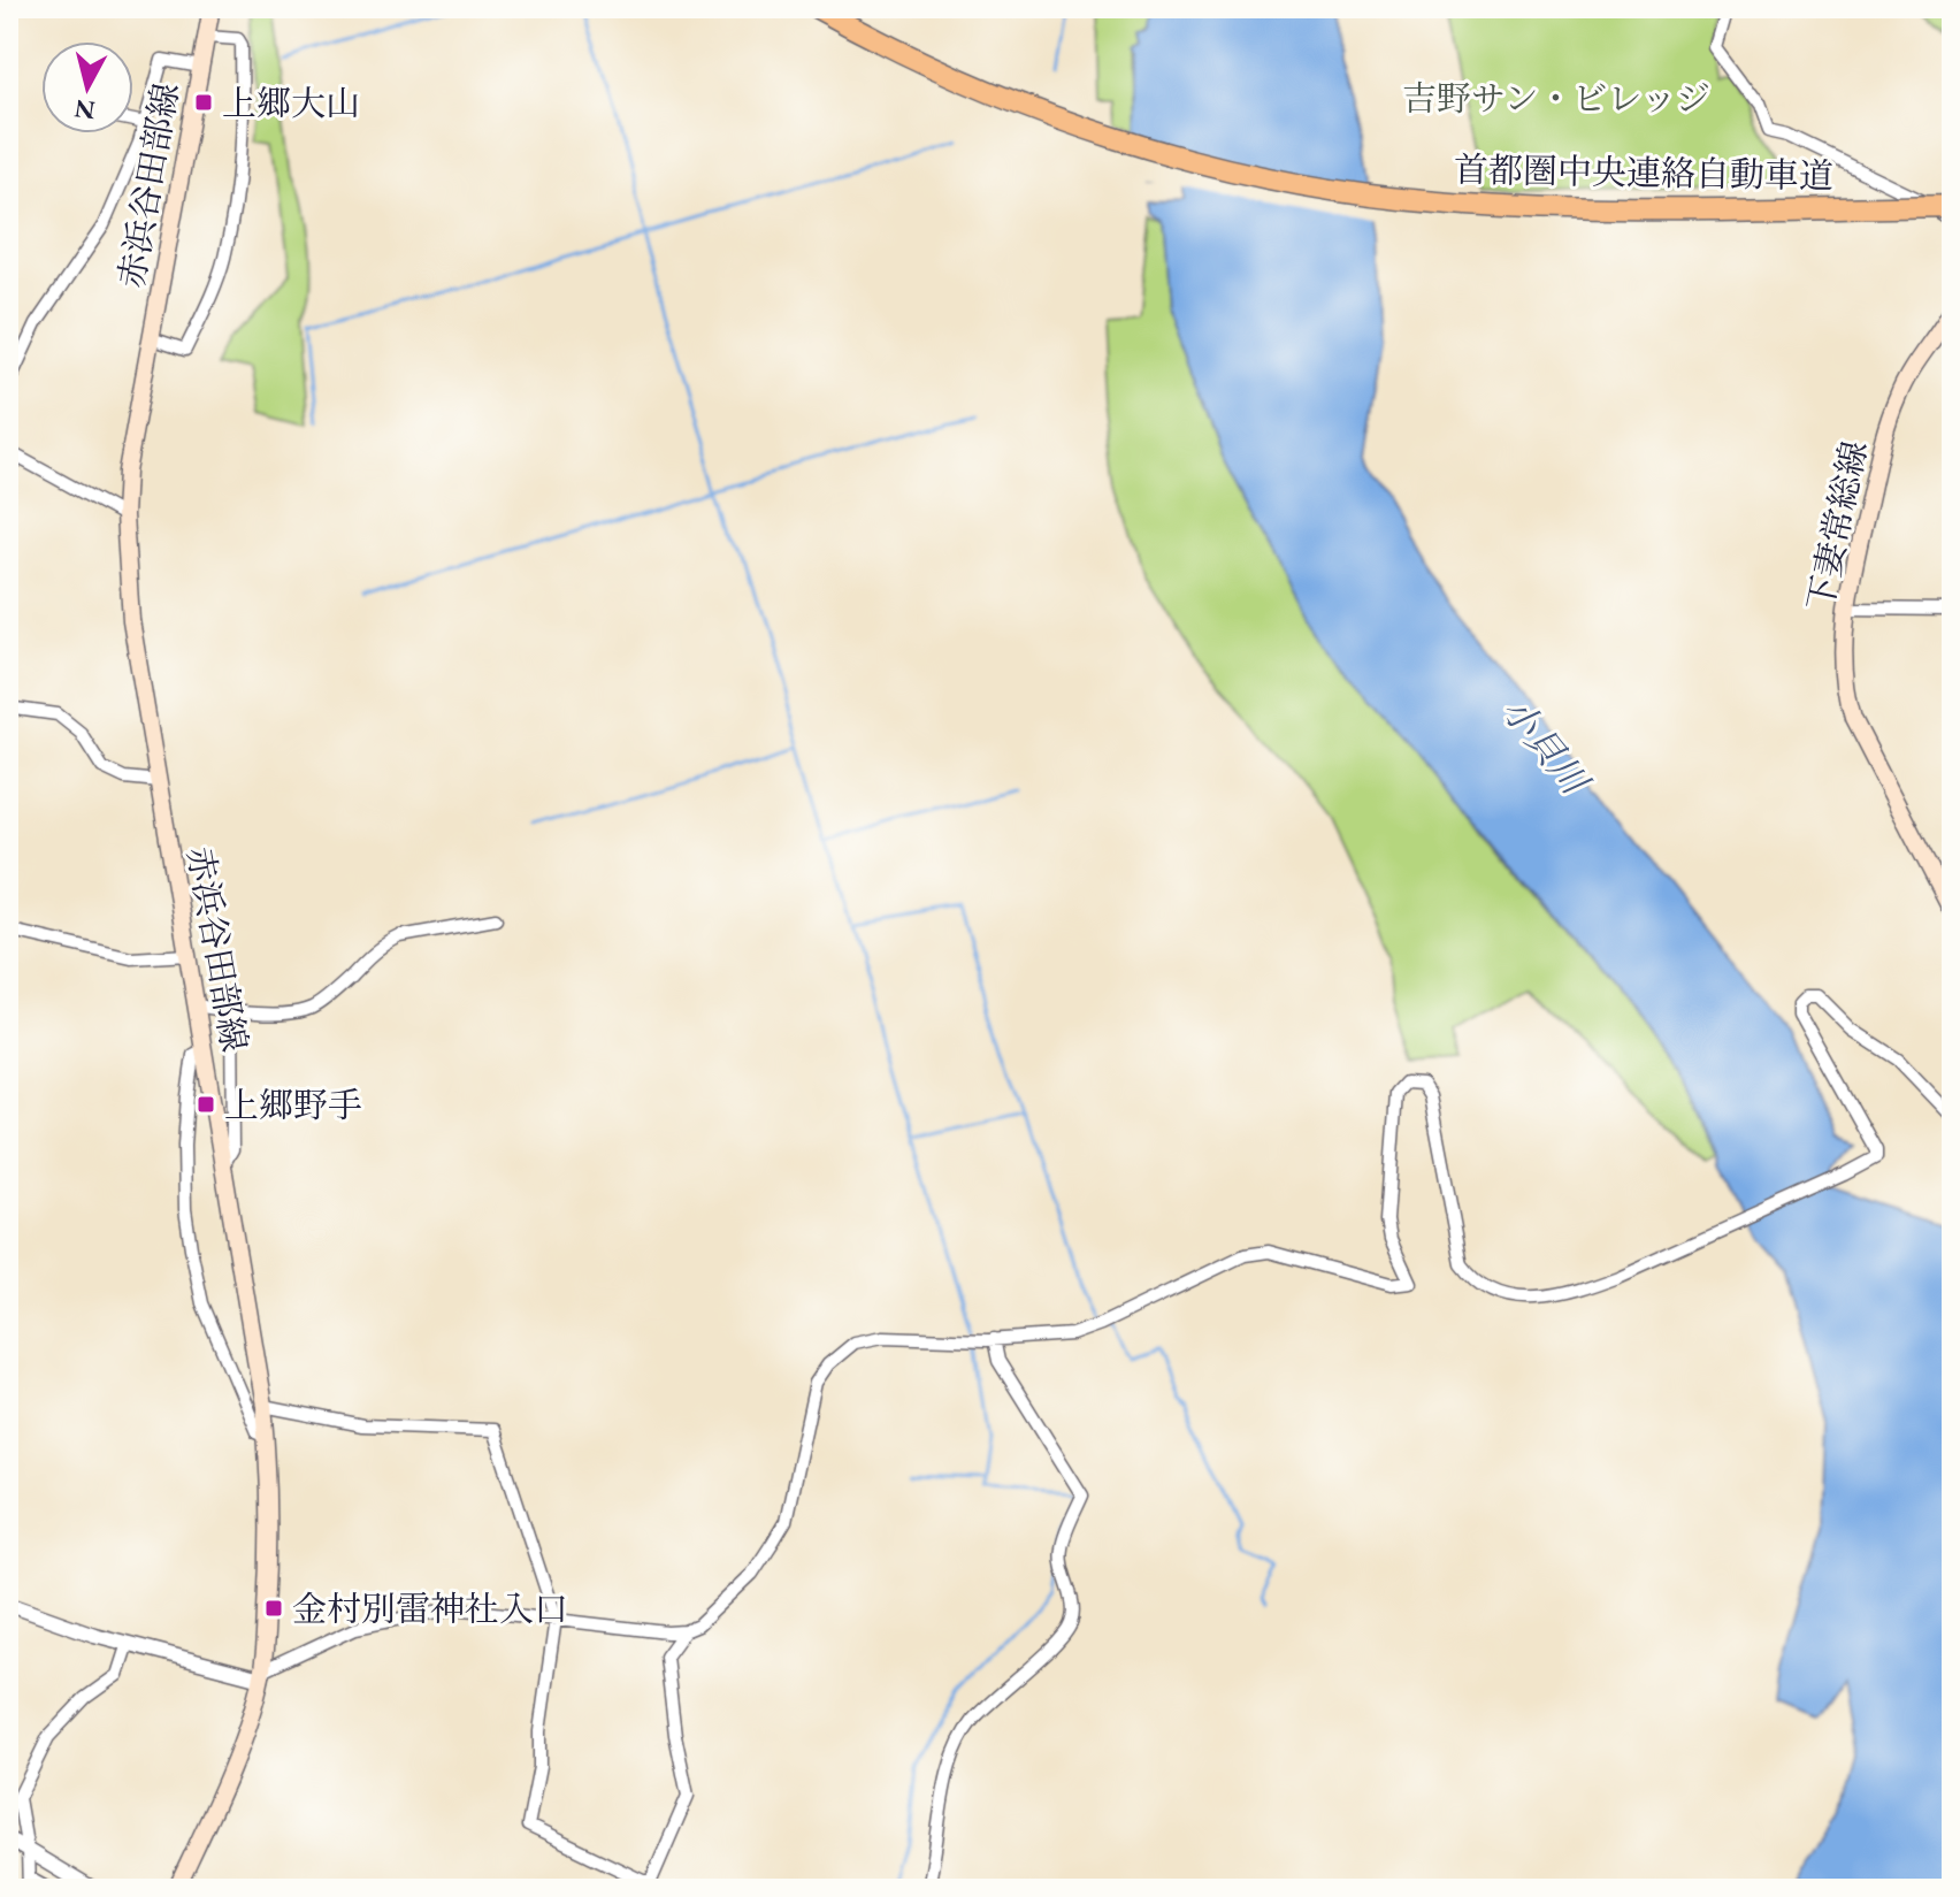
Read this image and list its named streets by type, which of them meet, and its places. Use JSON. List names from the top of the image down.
{
  "streets": {
    "highway": ["首都圏中央連絡自動車道"],
    "main road": ["赤浜谷田部線", "下妻常総線"]
  },
  "water": ["小貝川"],
  "parks": ["吉野サン・ビレッジ"],
  "places": {
    "transit": ["上郷大山", "上郷野手", "金村別雷神社入口"]
  },
  "north": "bottom"
}
